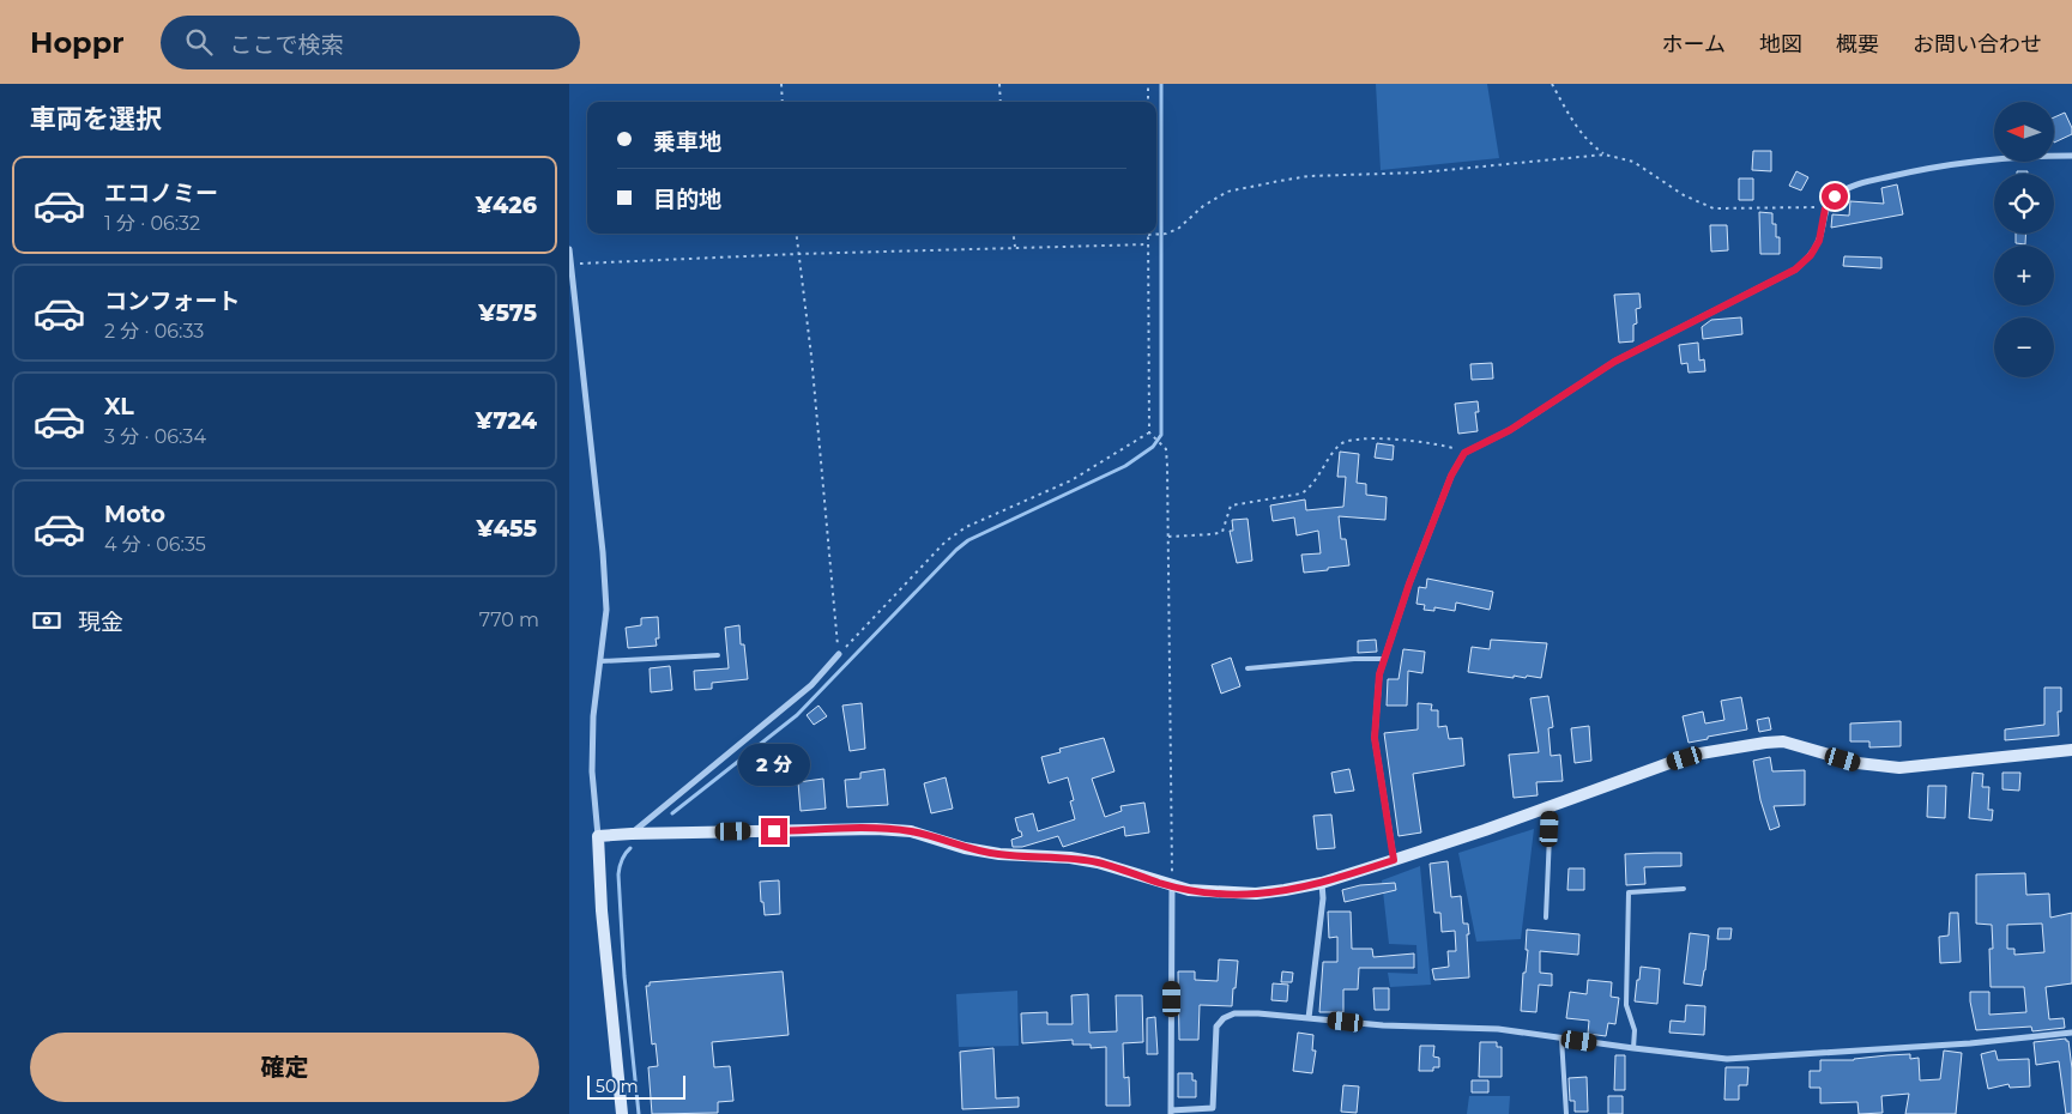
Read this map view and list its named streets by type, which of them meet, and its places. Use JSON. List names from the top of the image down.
{
  "scale_bar": "50 m",
  "north": "left",
  "page": {
    "header": "Hoppr",
    "search": "ここで検索",
    "nav": [
      "ホーム",
      "地図",
      "概要",
      "お問い合わせ"
    ],
    "heading": "車両を選択",
    "map_buttons": ["+", "−"],
    "banner": ["乗車地", "目的地"],
    "list": [
      {
        "name": "エコノミー",
        "note": "1 分 · 06:32",
        "value": "¥426"
      },
      {
        "name": "コンフォート",
        "note": "2 分 · 06:33",
        "value": "¥575"
      },
      {
        "name": "XL",
        "note": "3 分 · 06:34",
        "value": "¥724"
      },
      {
        "name": "Moto",
        "note": "4 分 · 06:35",
        "value": "¥455"
      }
    ],
    "pay": ["現金", "770 m"],
    "bubble": "2 分",
    "buttons": "確定",
    "scale": "50 m"
  }
}
